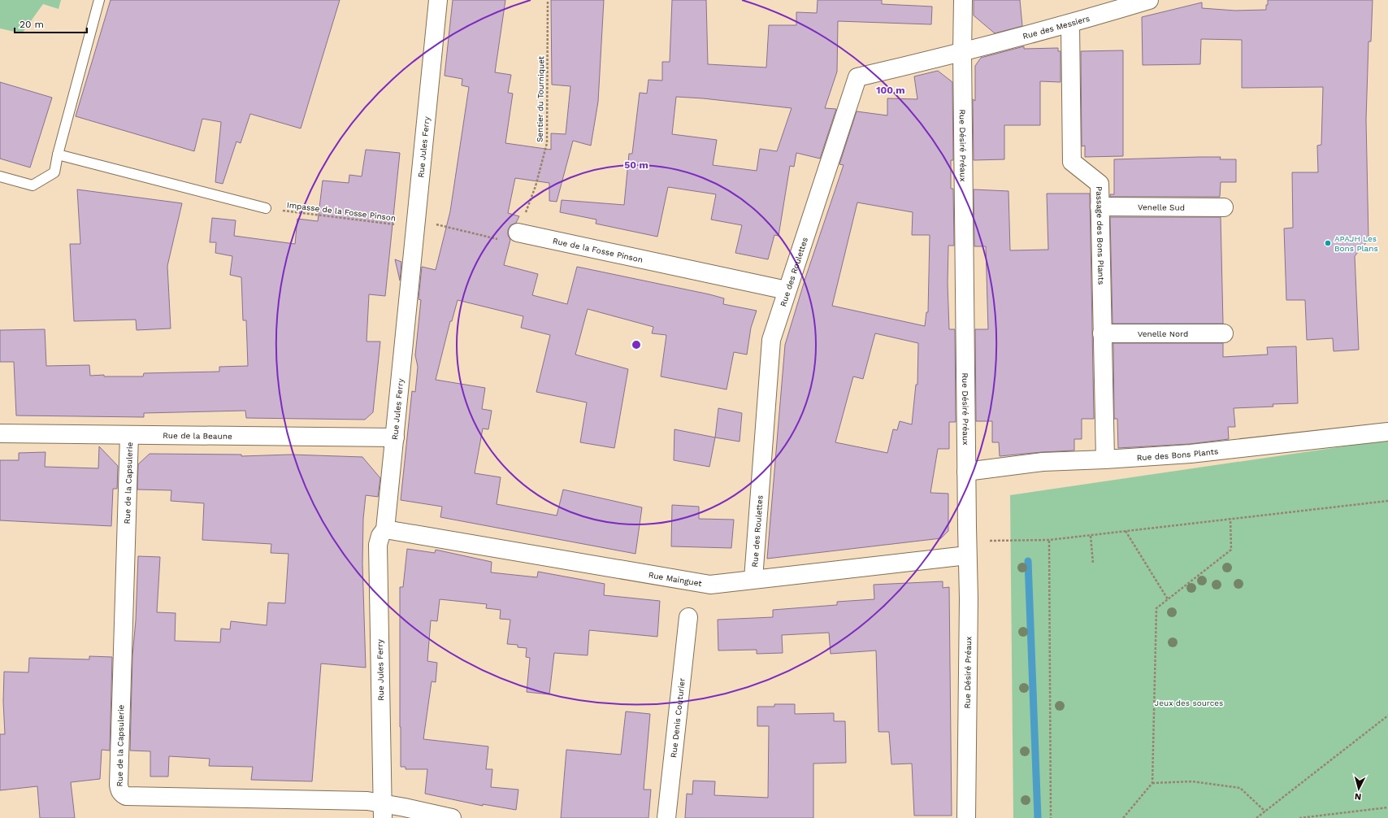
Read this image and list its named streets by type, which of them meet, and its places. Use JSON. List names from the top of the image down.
{
  "streets": {
    "street": [
      "Rue des Messiers",
      "Rue Désiré Préaux",
      "Rue Jules Ferry",
      "Venelle Sud",
      "Passage des Bons Plants",
      "Rue de la Fosse Pinson",
      "Rue des Roulettes",
      "Venelle Nord",
      "Rue de la Beaune",
      "Rue des Bons Plants",
      "Rue de la Capsulerie",
      "Rue Mainguet",
      "Rue Denis Couturier"
    ],
    "path": ["Sentier du Tourniquet", "Impasse de la Fosse Pinson"]
  },
  "crossings": [
    ["Rue des Messiers", "Rue Désiré Préaux"],
    ["Rue des Messiers", "Passage des Bons Plants"],
    ["Rue des Messiers", "Rue des Roulettes"],
    ["Sentier du Tourniquet", "Rue de la Fosse Pinson"],
    ["Rue Désiré Préaux", "Rue des Roulettes"],
    ["Rue Désiré Préaux", "Rue des Bons Plants"],
    ["Rue Désiré Préaux", "Rue Mainguet"],
    ["Rue Jules Ferry", "Impasse de la Fosse Pinson"],
    ["Rue Jules Ferry", "Rue de la Beaune"],
    ["Rue Jules Ferry", "Rue de la Capsulerie"],
    ["Rue Jules Ferry", "Rue Mainguet"],
    ["Venelle Sud", "Passage des Bons Plants"],
    ["Passage des Bons Plants", "Venelle Nord"],
    ["Passage des Bons Plants", "Rue des Bons Plants"],
    ["Rue de la Fosse Pinson", "Rue des Roulettes"],
    ["Rue des Roulettes", "Rue Mainguet"],
    ["Rue de la Beaune", "Rue de la Capsulerie"]
  ],
  "parks": ["Jeux des sources"],
  "places": ["APAJH Les Bons Plans"],
  "scale_bar": "20 m",
  "north": "bottom",
  "rings": ["100 m", "50 m"]
}
